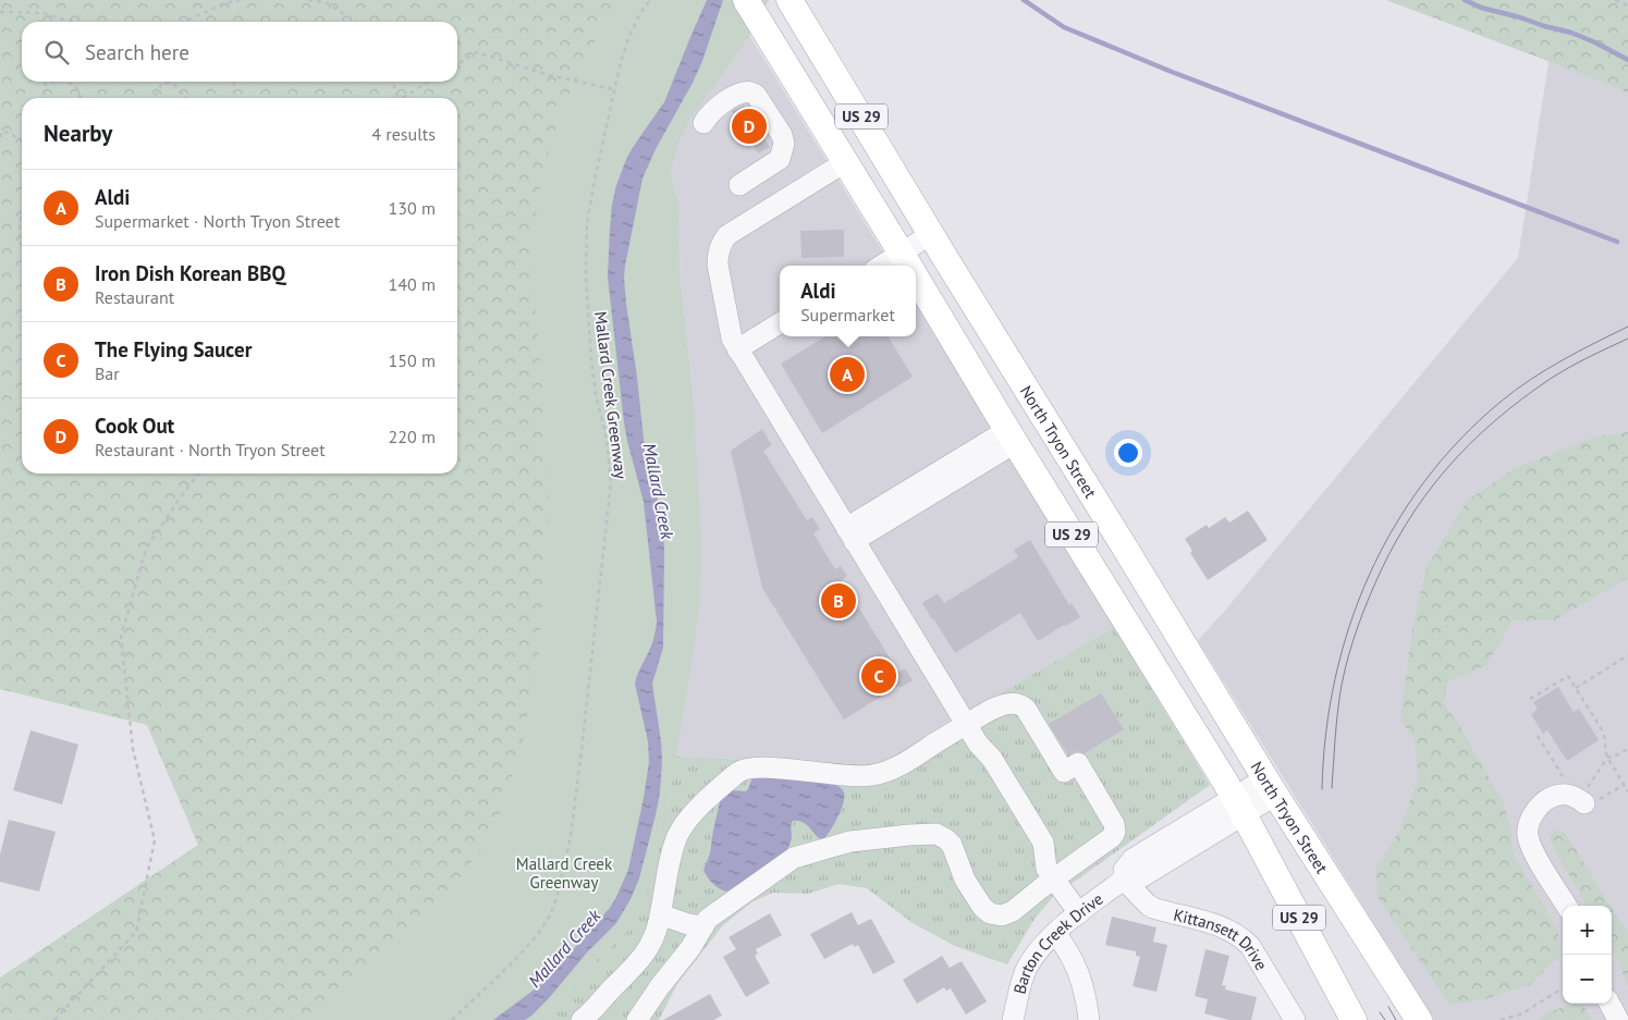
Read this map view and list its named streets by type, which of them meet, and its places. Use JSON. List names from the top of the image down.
{
  "streets": {
    "main road": ["US 29", "North Tryon Street"],
    "street": ["Kittansett Drive", "Barton Creek Drive"],
    "path": ["Mallard Creek Greenway"]
  },
  "crossings": [
    ["US 29", "Barton Creek Drive"],
    ["North Tryon Street", "Barton Creek Drive"],
    ["Kittansett Drive", "Barton Creek Drive"]
  ],
  "water": ["Mallard Creek"],
  "parks": ["Mallard Creek Greenway"],
  "page": {
    "search": "Search here",
    "heading": ["Nearby", "4 results"],
    "pins": [
      "D",
      "A",
      "B",
      "C"
    ],
    "list": [
      {
        "mark": "A",
        "name": "Aldi",
        "note": "Supermarket · North Tryon Street",
        "value": "130 m"
      },
      {
        "mark": "B",
        "name": "Iron Dish Korean BBQ",
        "note": "Restaurant",
        "value": "140 m"
      },
      {
        "mark": "C",
        "name": "The Flying Saucer",
        "note": "Bar",
        "value": "150 m"
      },
      {
        "mark": "D",
        "name": "Cook Out",
        "note": "Restaurant · North Tryon Street",
        "value": "220 m"
      }
    ],
    "popup": ["Aldi", "Supermarket"],
    "map_buttons": ["+", "−"]
  }
}
